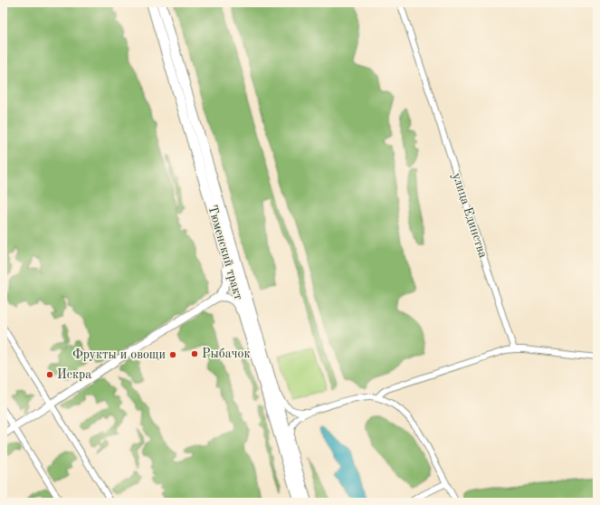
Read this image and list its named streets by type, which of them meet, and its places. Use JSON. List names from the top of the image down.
{
  "streets": {
    "main road": ["Тюменский тракт"],
    "street": ["улица Единства"]
  },
  "places": ["Рыбачок", "Фрукты и овощи", "Искра"]
}
